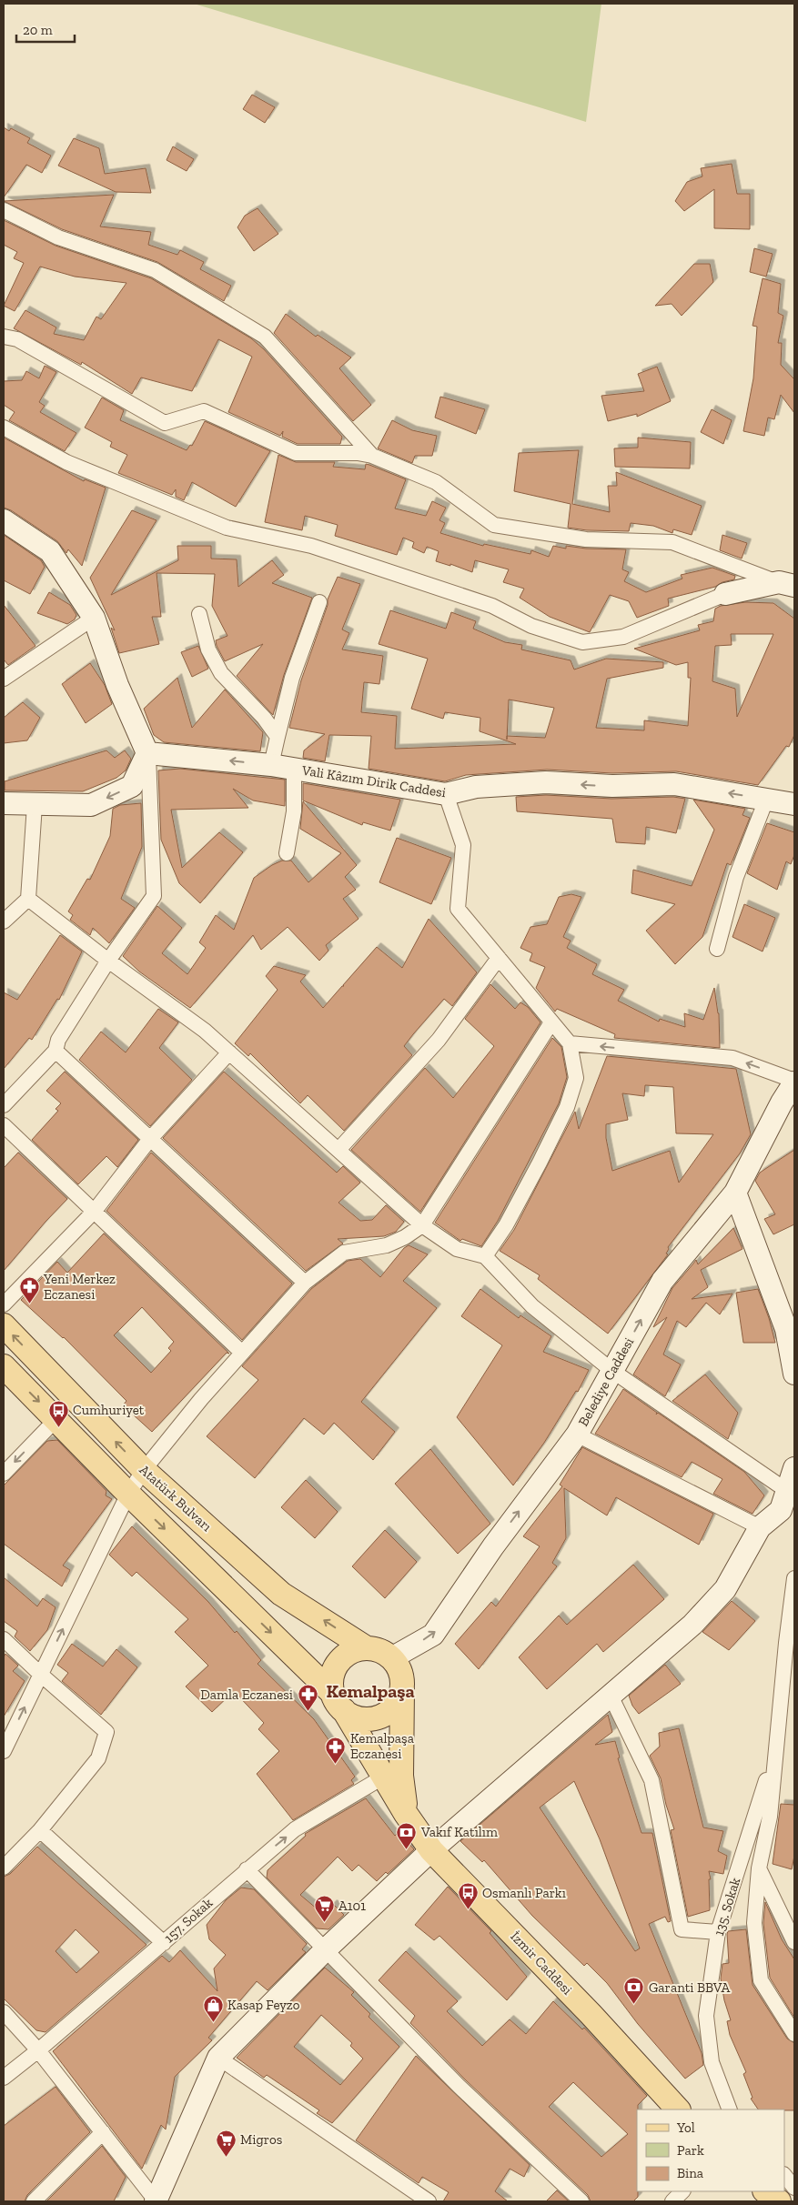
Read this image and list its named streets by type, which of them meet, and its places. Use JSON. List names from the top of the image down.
{
  "streets": {
    "main road": [
      "Vali Kâzım Dirik Caddesi",
      "Belediye Caddesi",
      "Atatürk Bulvarı",
      "İzmir Caddesi"
    ],
    "street": ["135. Sokak", "157. Sokak"]
  },
  "crossings": [
    ["Belediye Caddesi", "Atatürk Bulvarı"],
    ["Atatürk Bulvarı", "157. Sokak"],
    ["Atatürk Bulvarı", "İzmir Caddesi"]
  ],
  "one_way": ["Vali Kâzım Dirik Caddesi"],
  "districts": ["Kemalpaşa"],
  "places": {
    "pharmacy": ["Yeni Merkez Eczanesi", "Damla Eczanesi", "Kemalpaşa Eczanesi"],
    "bus stop": ["Cumhuriyet", "Osmanlı Parkı"],
    "bank": ["Vakıf Katılım", "Garanti BBVA"],
    "supermarket": ["A101", "Migros"],
    "shop": ["Kasap Feyzo"]
  },
  "legend": ["Yol", "Park", "Bina"],
  "scale_bar": "20 m"
}
